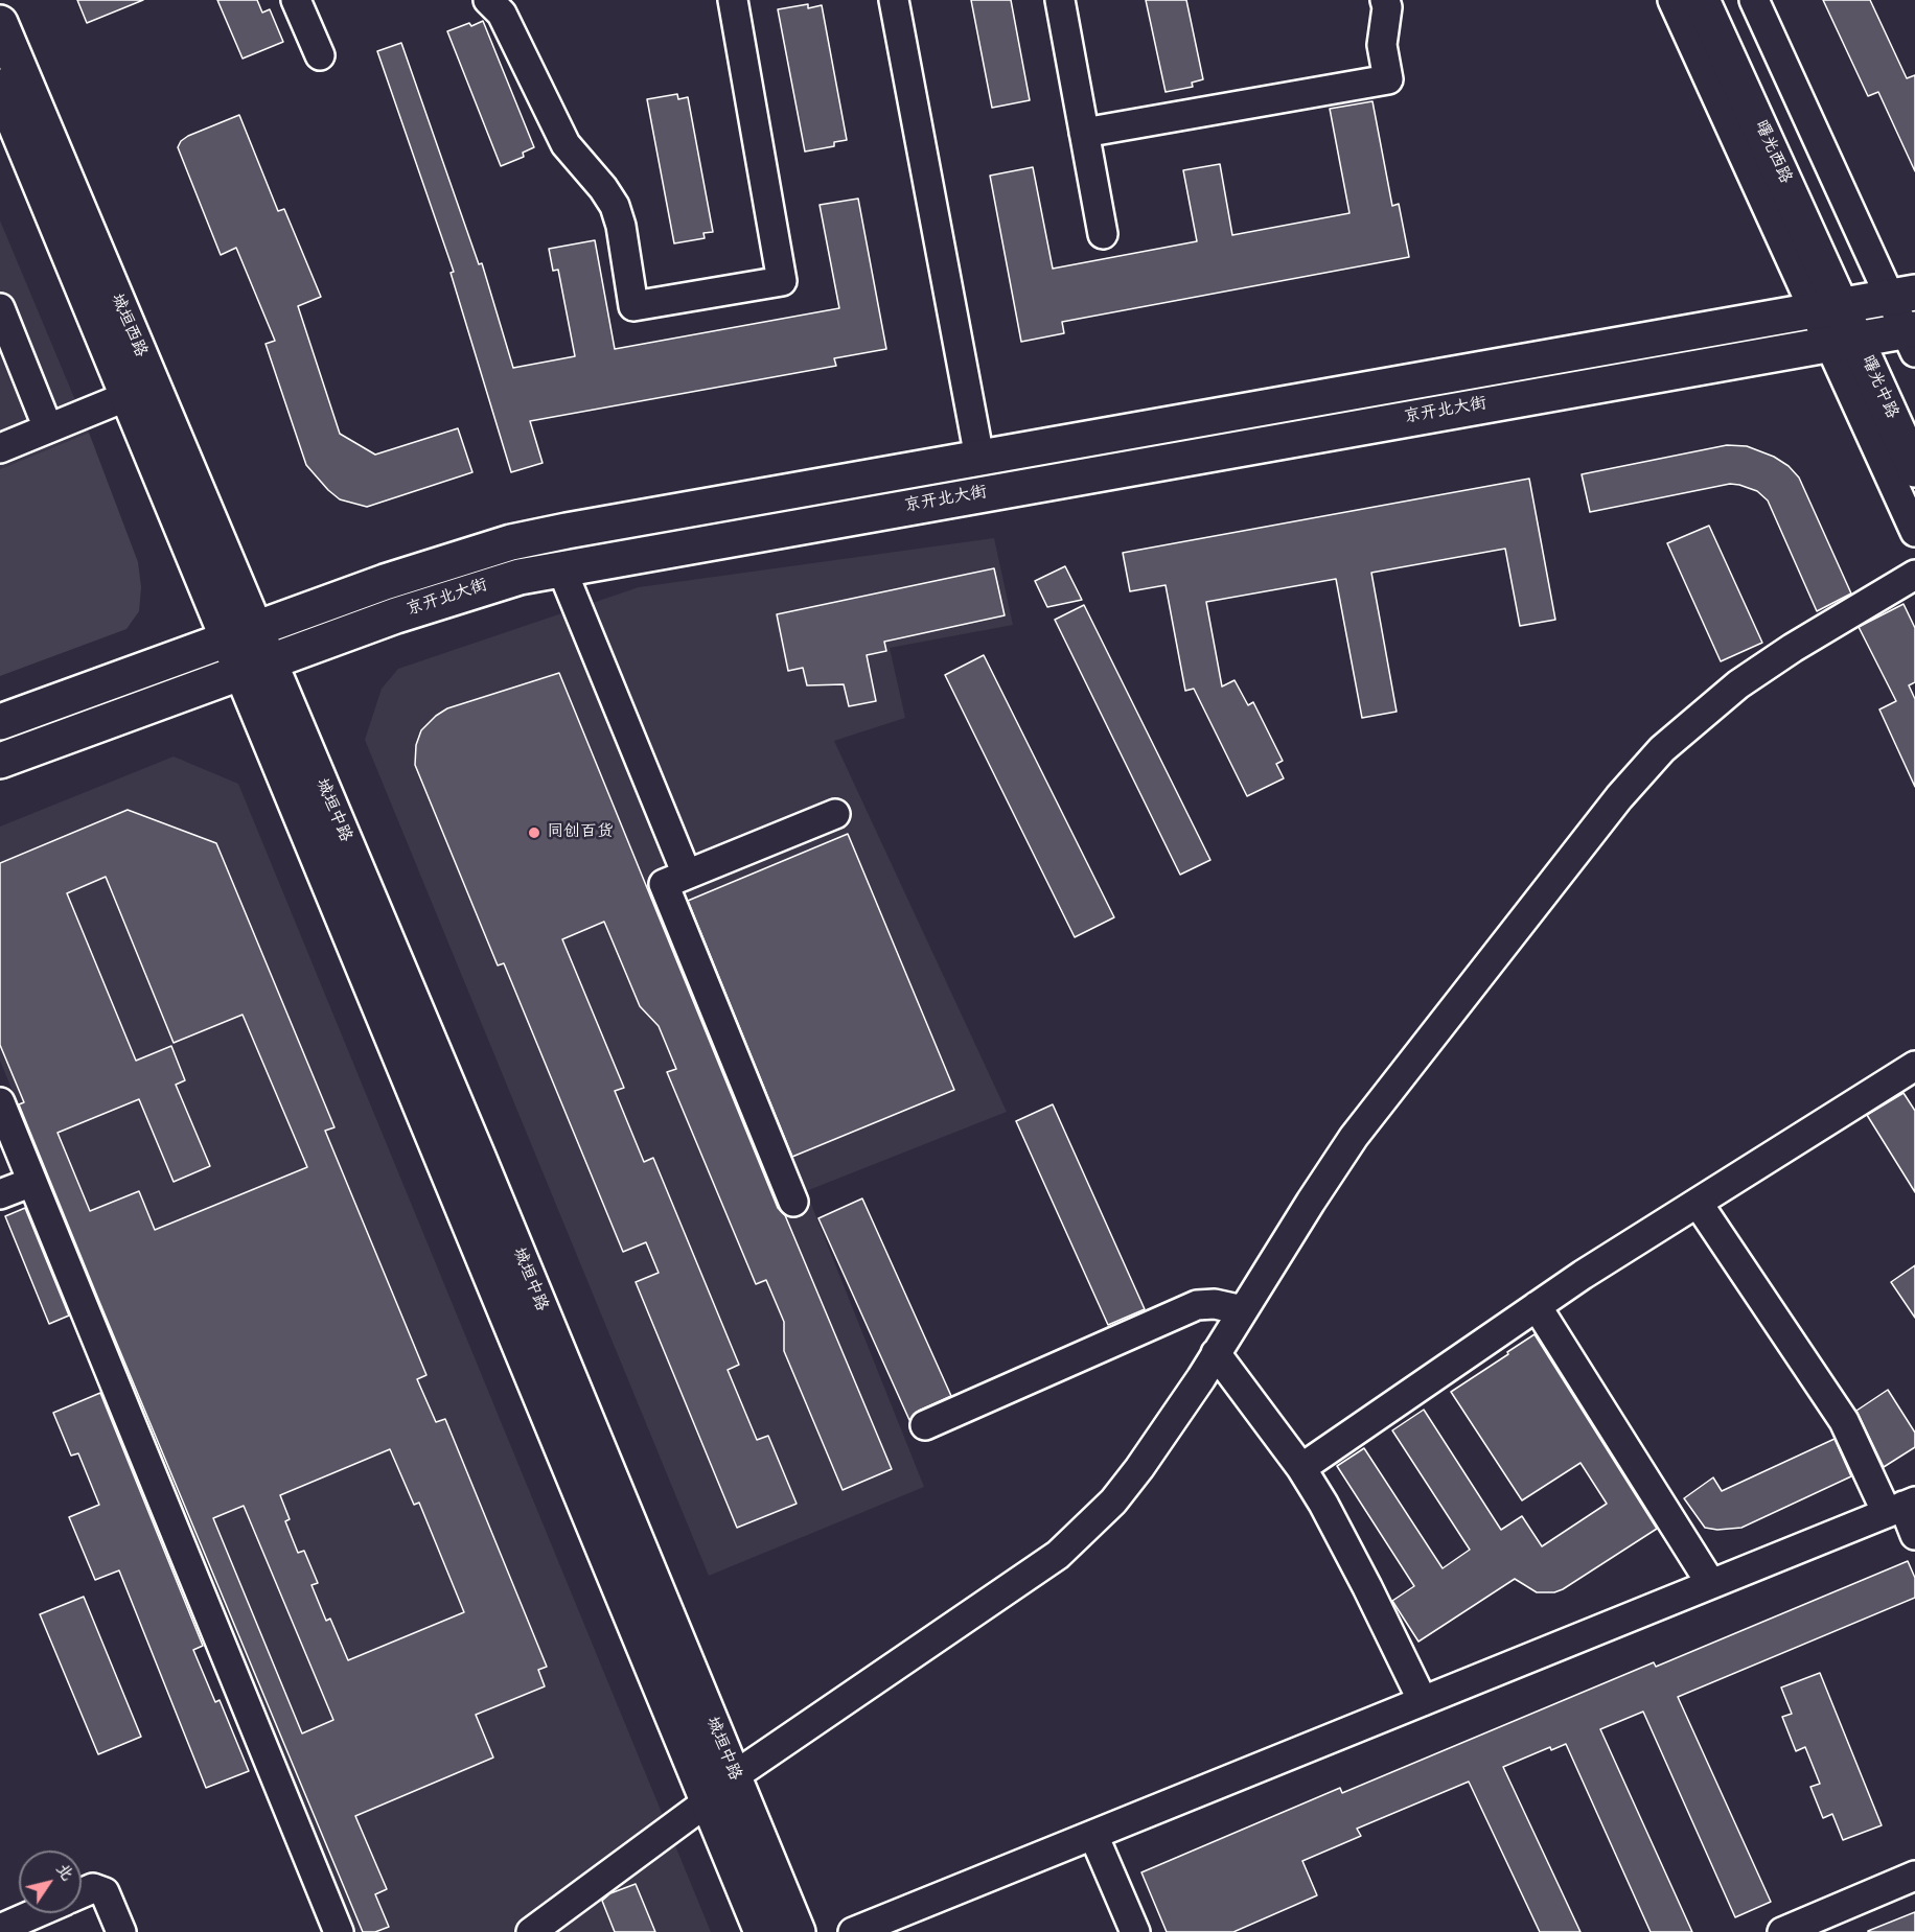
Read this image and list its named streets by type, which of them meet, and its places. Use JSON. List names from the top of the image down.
{
  "streets": {
    "main road": [
      "曙光西路",
      "城垣西路",
      "曙光中路",
      "京开北大街",
      "城垣中路"
    ]
  },
  "crossings": [
    ["曙光西路", "曙光中路"],
    ["曙光西路", "京开北大街"],
    ["城垣西路", "京开北大街"],
    ["城垣西路", "城垣中路"],
    ["曙光中路", "京开北大街"],
    ["京开北大街", "城垣中路"]
  ],
  "places": ["同创百货"],
  "north": "top right"
}
